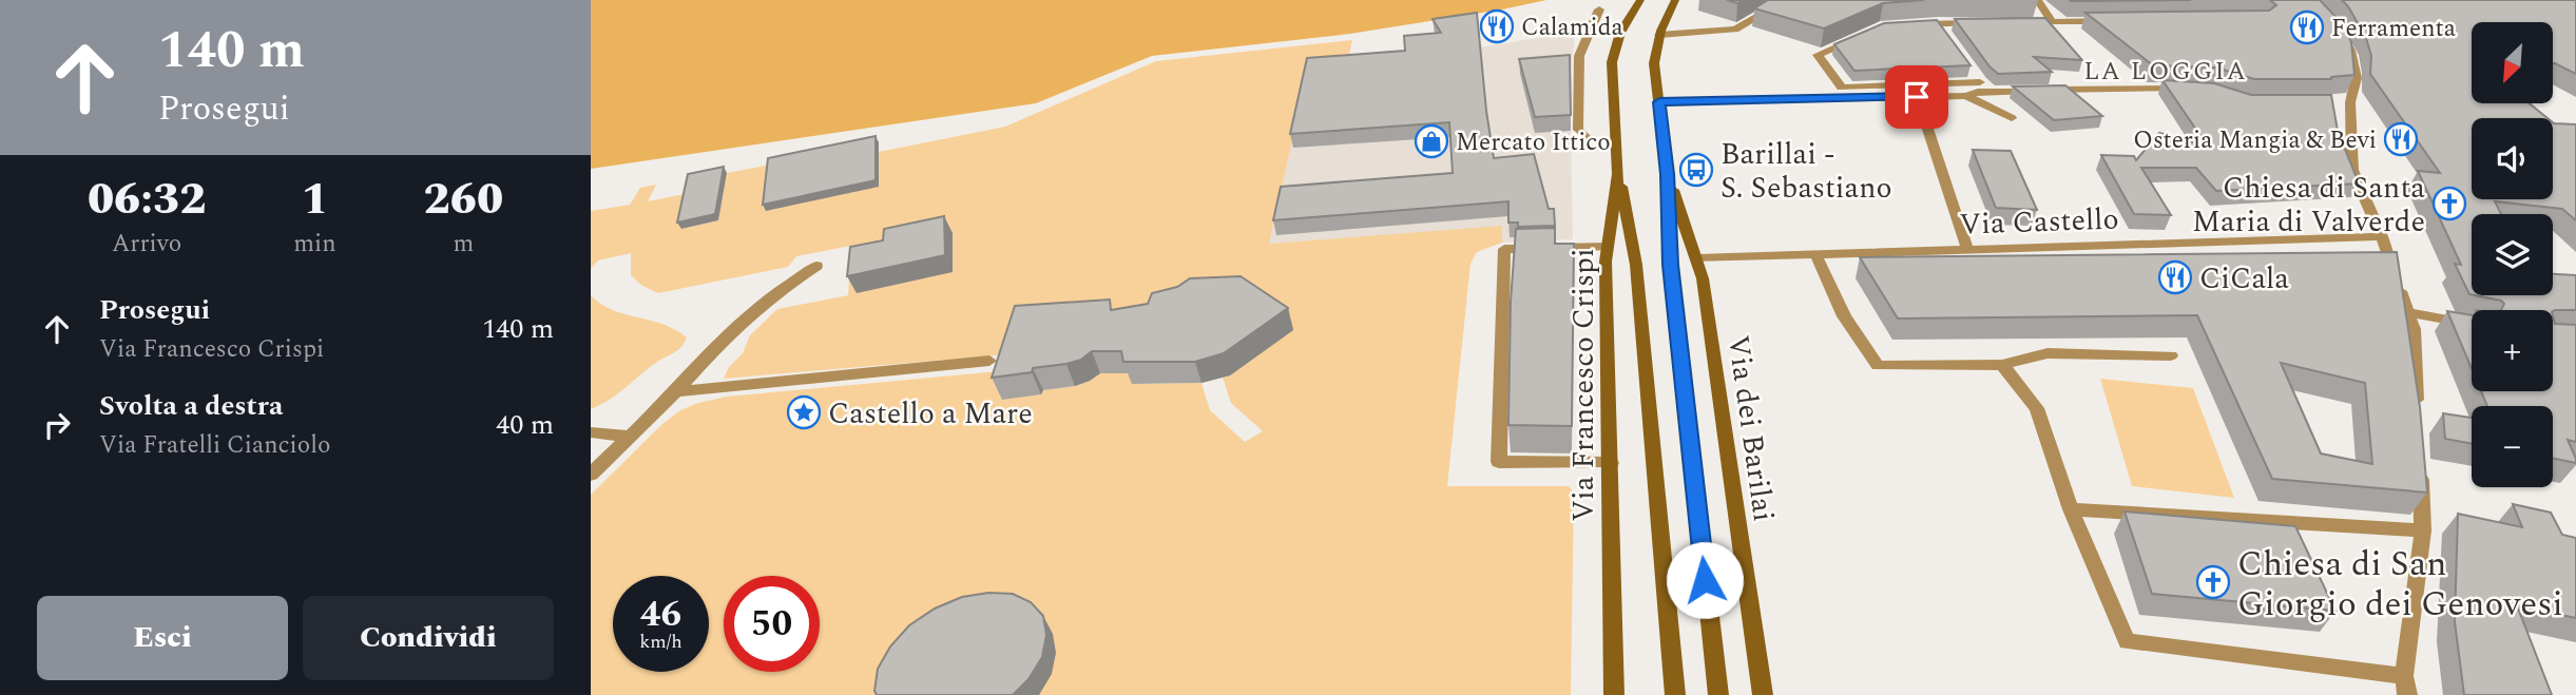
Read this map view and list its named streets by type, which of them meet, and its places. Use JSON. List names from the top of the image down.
{
  "streets": {
    "main road": ["Via Francesco Crispi", "Via dei Barilai"],
    "street": ["Via Castello"]
  },
  "crossings": [
    ["Via Castello", "Via dei Barilai"]
  ],
  "districts": ["LA LOGGIA"],
  "places": {
    "restaurant": [
      "Calamida",
      "Ferramenta",
      "Osteria Mangia & Bevi",
      "CiCala"
    ],
    "shop": ["Mercato Ittico"],
    "bus stop": ["Barillai - S. Sebastiano"],
    "church": ["Chiesa di Santa Maria di Valverde", "Chiesa di San Giorgio dei Genovesi"],
    "place": ["Castello a Mare"]
  },
  "north": "bottom left",
  "page": {
    "turn": ["140 m", "Prosegui"],
    "map_buttons": ["+", "−"],
    "eta": [
      "06:32",
      "Arrivo",
      "1",
      "min",
      "260",
      "m"
    ],
    "list": [
      {
        "name": "Prosegui",
        "note": "Via Francesco Crispi",
        "value": "140 m"
      },
      {
        "name": "Svolta a destra",
        "note": "Via Fratelli Cianciolo",
        "value": "40 m"
      }
    ],
    "speed": "46 km/h",
    "limit": "50",
    "buttons": ["Esci", "Condividi"]
  }
}
